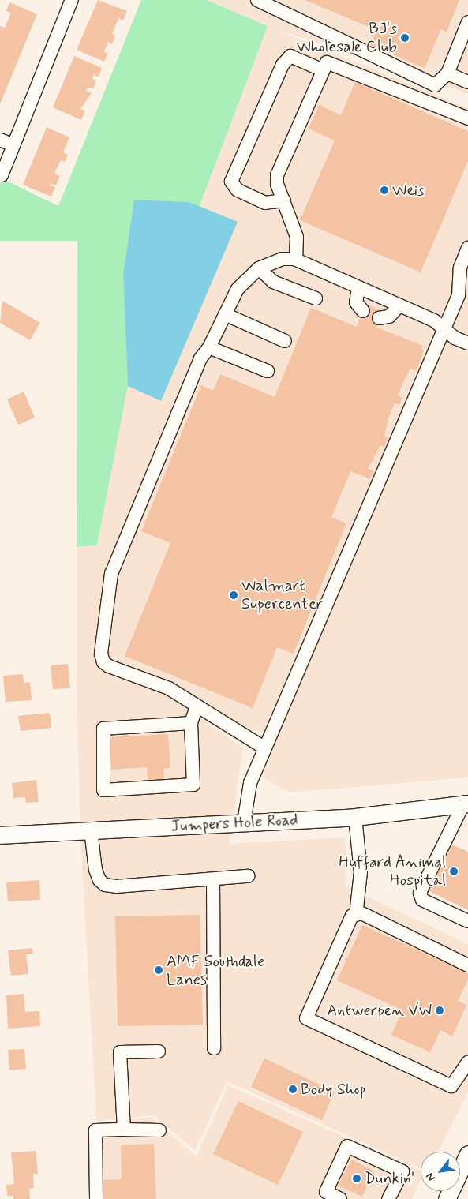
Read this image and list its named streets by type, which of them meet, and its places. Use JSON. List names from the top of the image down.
{
  "streets": {
    "main road": ["Jumpers Hole Road"]
  },
  "places": [
    "BJ's Wholesale Club",
    "Weis",
    "Walmart Supercenter",
    "Huffard Animal Hospital",
    "AMF Southdale Lanes",
    "Antwerpen VW",
    "Body Shop",
    "Dunkin'"
  ],
  "north": "bottom left"
}
